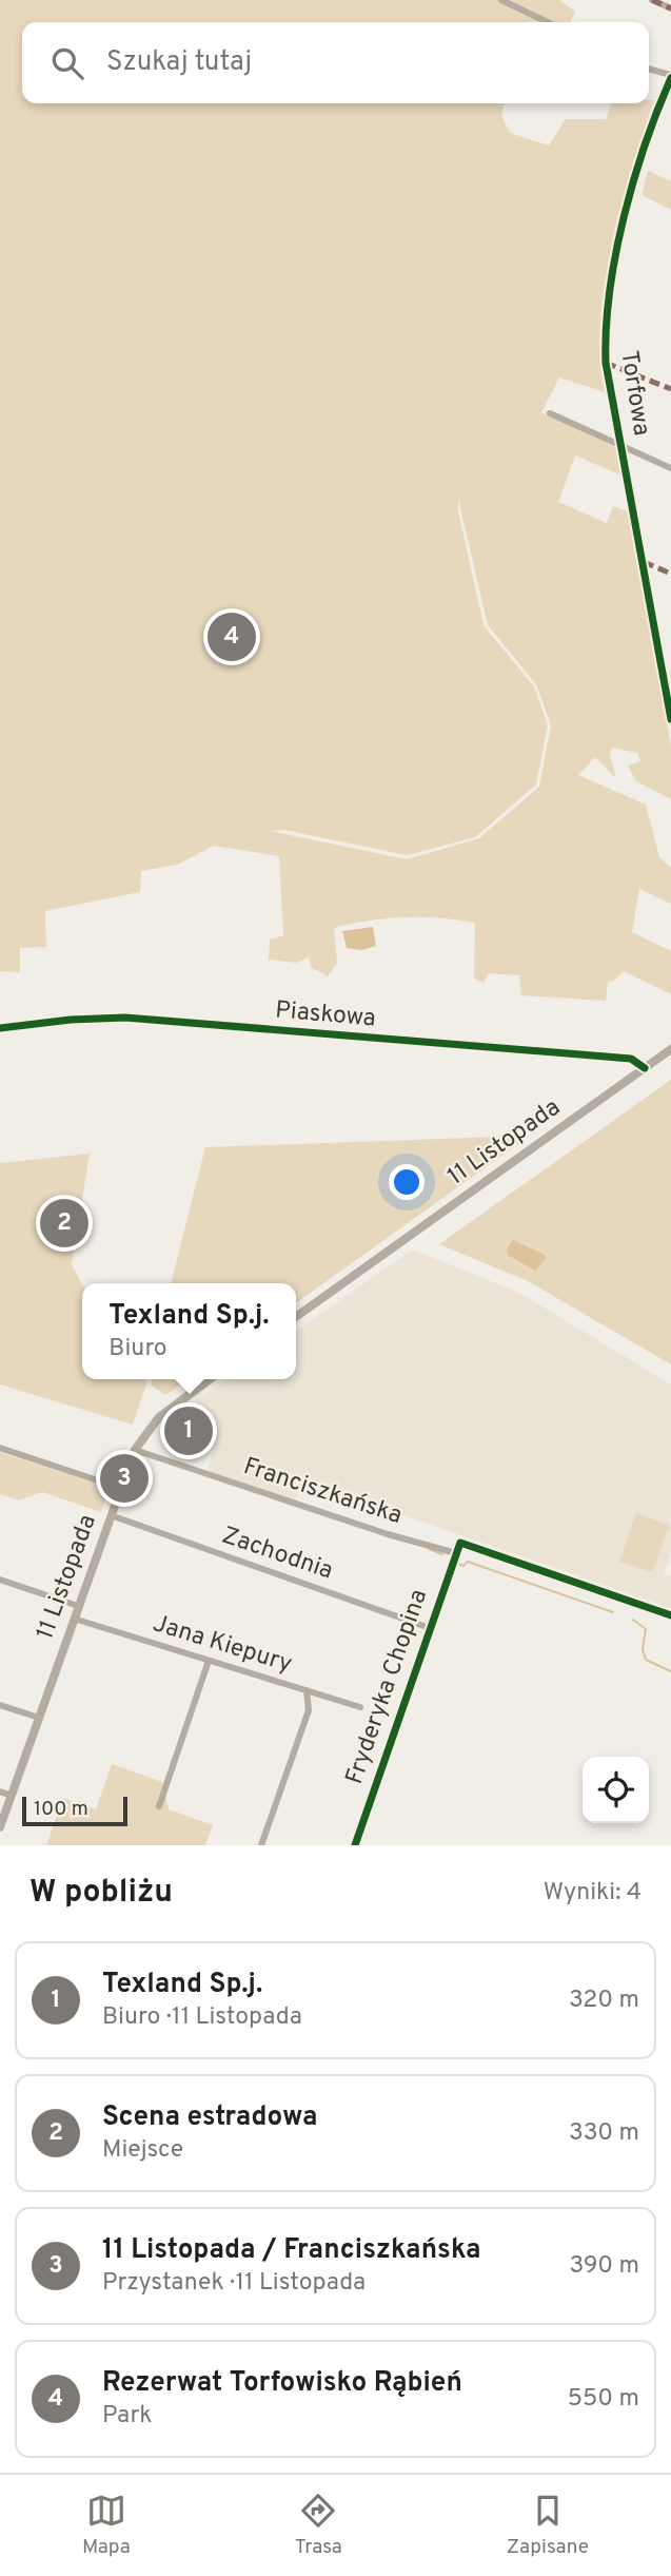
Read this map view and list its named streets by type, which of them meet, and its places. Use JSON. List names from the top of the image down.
{
  "streets": {
    "street": [
      "Torfowa",
      "Piaskowa",
      "11 Listopada",
      "Franciszkańska",
      "Zachodnia",
      "Jana Kiepury",
      "Fryderyka Chopina"
    ]
  },
  "crossings": [
    ["Piaskowa", "11 Listopada"],
    ["11 Listopada", "Franciszkańska"],
    ["11 Listopada", "Zachodnia"],
    ["11 Listopada", "Jana Kiepury"],
    ["Franciszkańska", "Fryderyka Chopina"],
    ["Zachodnia", "Fryderyka Chopina"]
  ],
  "scale_bar": "100 m",
  "page": {
    "search": "Szukaj tutaj",
    "pins": [
      "4",
      "2",
      "1",
      "3"
    ],
    "popup": ["Texland Sp.j.", "Biuro"],
    "scale": "100 m",
    "heading": ["W pobliżu", "Wyniki: 4"],
    "list": [
      {
        "mark": "1",
        "name": "Texland Sp.j.",
        "note": "Biuro · 11 Listopada",
        "value": "320 m"
      },
      {
        "mark": "2",
        "name": "Scena estradowa",
        "note": "Miejsce",
        "value": "330 m"
      },
      {
        "mark": "3",
        "name": "11 Listopada / Franciszkańska",
        "note": "Przystanek · 11 Listopada",
        "value": "390 m"
      },
      {
        "mark": "4",
        "name": "Rezerwat Torfowisko Rąbień",
        "note": "Park",
        "value": "550 m"
      }
    ],
    "nav": ["Mapa", "Trasa", "Zapisane"]
  }
}
